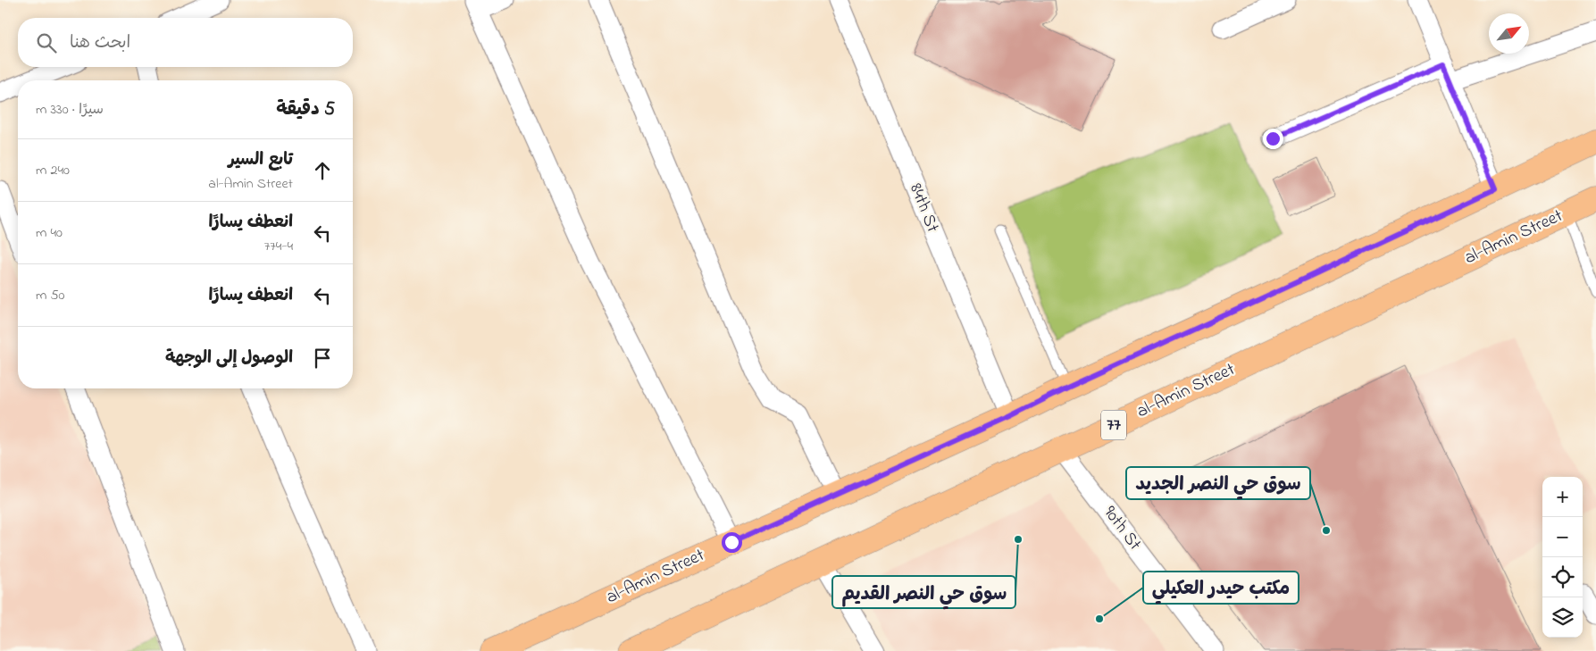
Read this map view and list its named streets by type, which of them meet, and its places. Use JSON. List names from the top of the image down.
{
  "streets": {
    "main road": ["al-Amin Street", "77"],
    "street": ["84th St", "90th St"]
  },
  "crossings": [
    ["84th St", "al-Amin Street"],
    ["al-Amin Street", "90th St"]
  ],
  "places": ["سوق حي النصر الجديد", "سوق حي النصر القديم", "مكتب حيدر العكيلي"],
  "north": "top right",
  "page": {
    "search": "ابحث هنا",
    "heading": ["5 دقيقة", "سيرًا · 330 m"],
    "list": [
      ["تابع السير", "al-Amin Street", "240 m"],
      ["انعطف يسارًا", "774-4", "40 m"],
      ["انعطف يسارًا", "50 m"],
      "الوصول إلى الوجهة"
    ],
    "map_buttons": ["+", "−"]
  }
}
